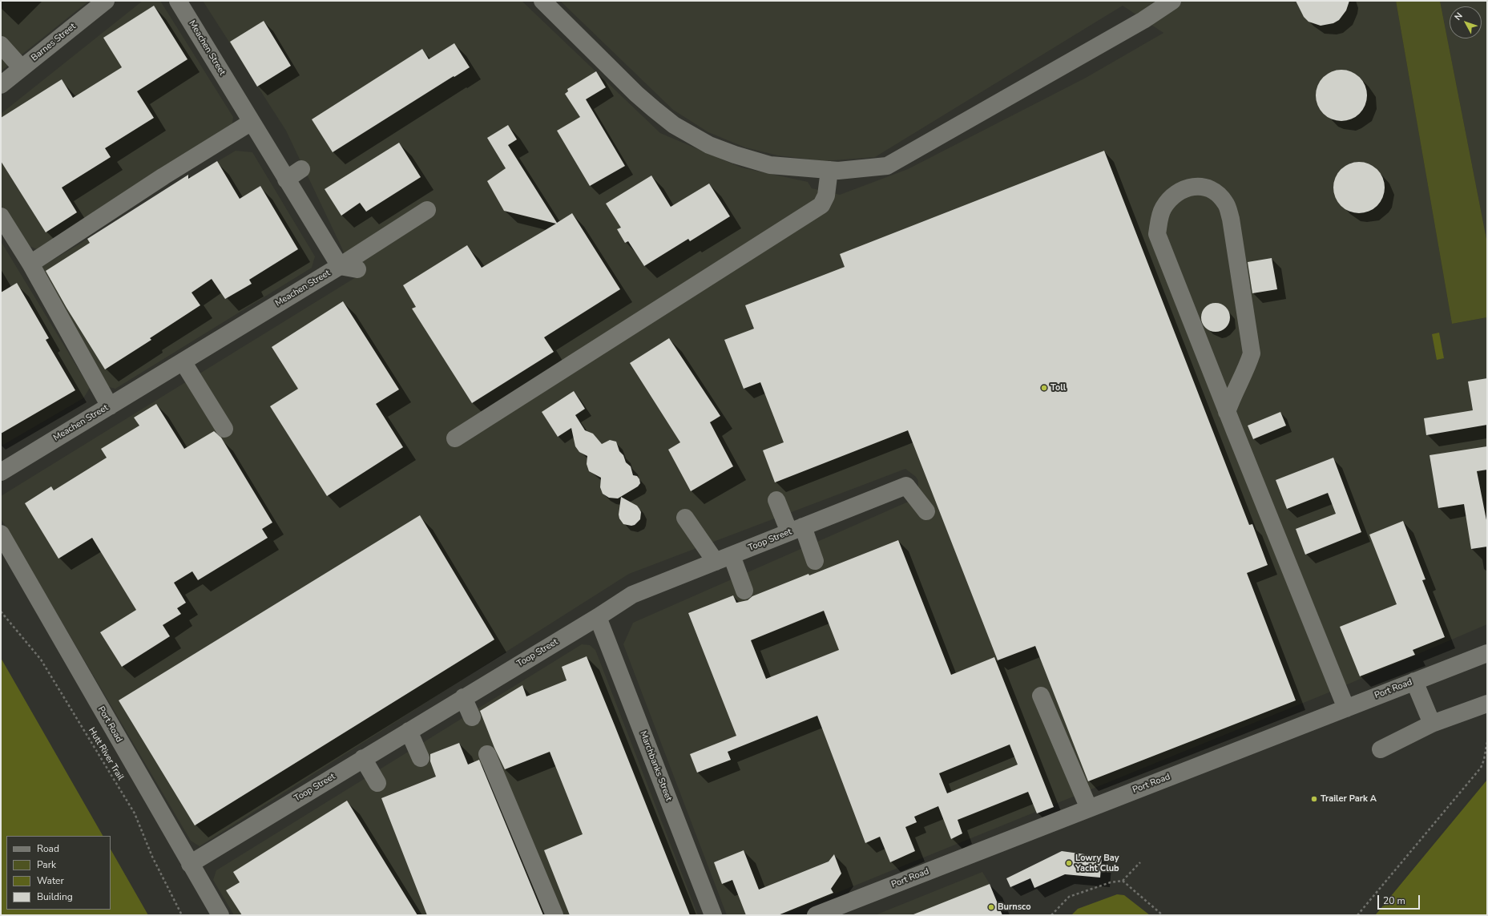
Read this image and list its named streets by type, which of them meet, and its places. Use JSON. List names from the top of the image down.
{
  "streets": {
    "street": [
      "Barnes Street",
      "Meachen Street",
      "Toop Street",
      "Port Road",
      "Marchbanks Street"
    ],
    "path": ["Hutt River Trail"]
  },
  "crossings": [
    ["Toop Street", "Port Road"],
    ["Toop Street", "Marchbanks Street"]
  ],
  "places": [
    "Toll",
    "Trailer Park A",
    "Lowry Bay Yacht Club",
    "Burnsco"
  ],
  "legend": [
    "Road",
    "Park",
    "Water",
    "Building"
  ],
  "scale_bar": "20 m",
  "north": "top left"
}
